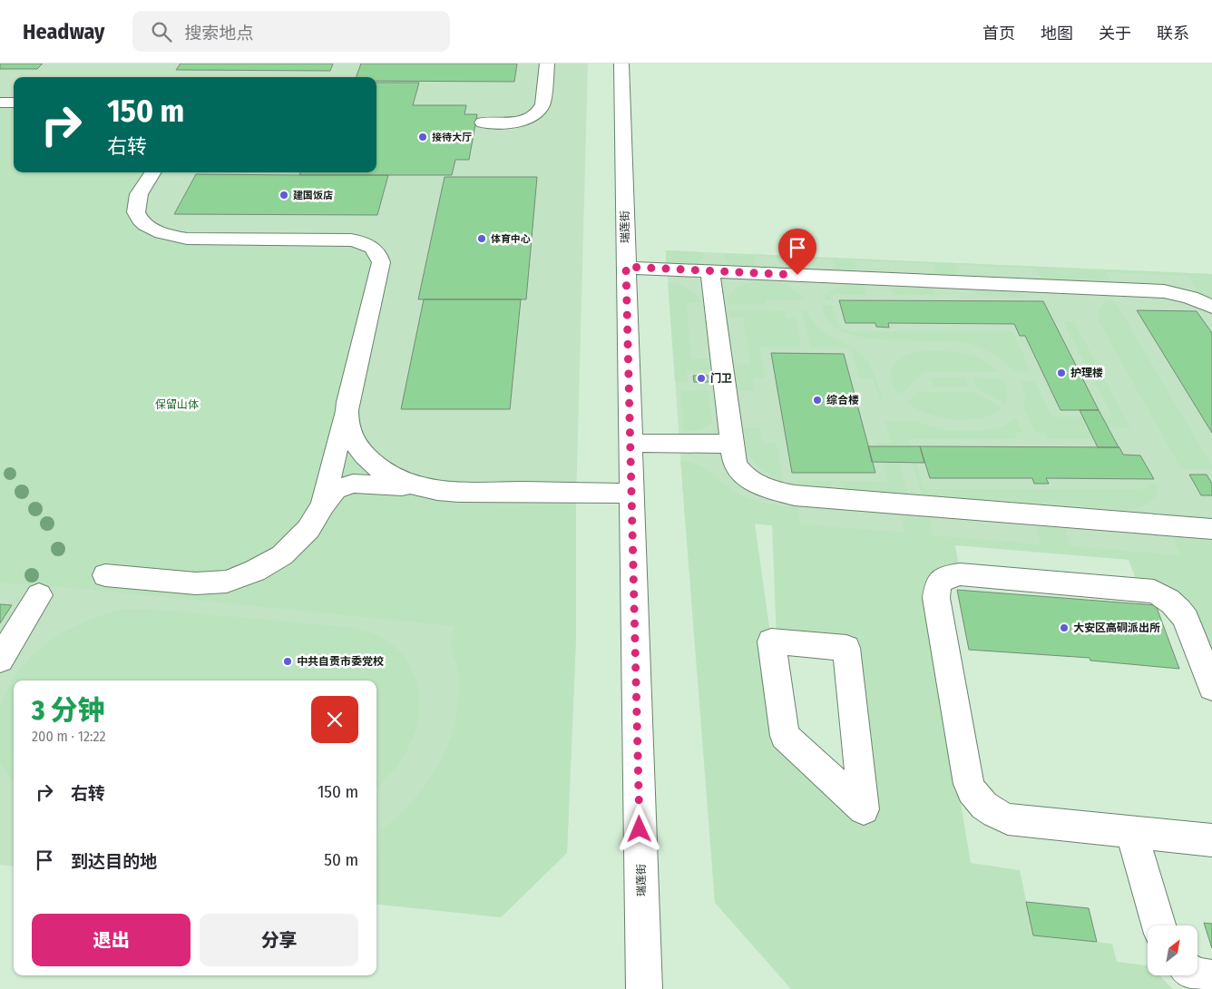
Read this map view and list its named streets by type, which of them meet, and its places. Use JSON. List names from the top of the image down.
{
  "streets": {
    "street": ["瑞莲街"]
  },
  "parks": ["保留山体"],
  "places": [
    "接待大厅",
    "建国饭店",
    "体育中心",
    "护理楼",
    "门卫",
    "综合楼",
    "大安区高硐派出所",
    "中共自贡市委党校"
  ],
  "north": "top right",
  "page": {
    "header": "Headway",
    "search": "搜索地点",
    "nav": [
      "首页",
      "地图",
      "关于",
      "联系"
    ],
    "turn": ["150 m", "右转"],
    "heading": ["3 分钟", "200 m · 12:22"],
    "list": [
      {
        "name": "右转",
        "value": "150 m"
      },
      {
        "name": "到达目的地",
        "value": "50 m"
      }
    ],
    "buttons": ["退出", "分享"]
  }
}
